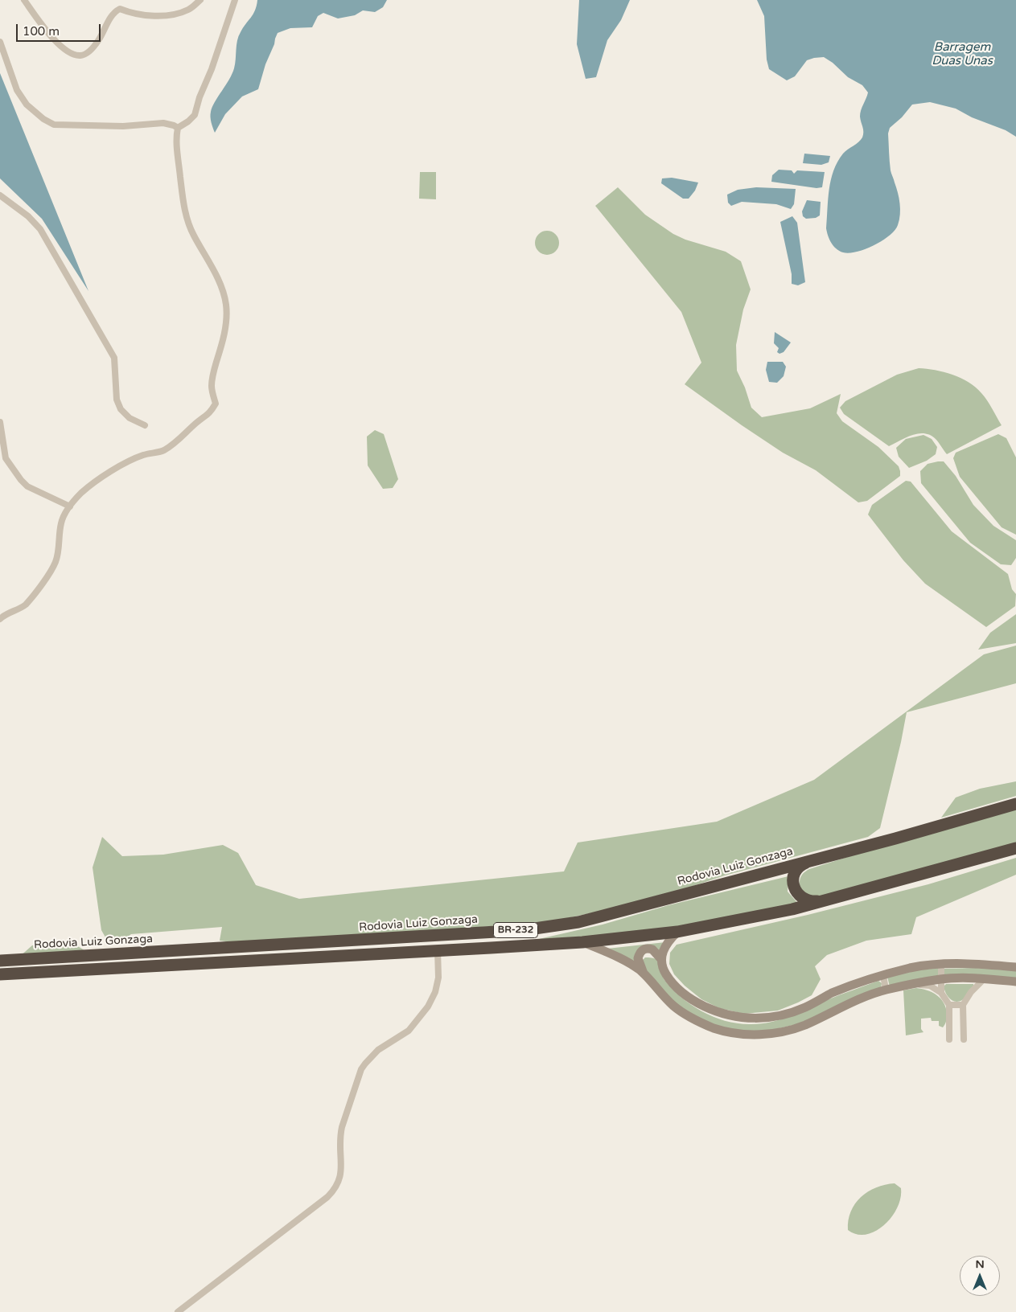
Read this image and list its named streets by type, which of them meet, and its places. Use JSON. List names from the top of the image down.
{
  "streets": {
    "highway": ["Rodovia Luiz Gonzaga", "BR-232"]
  },
  "water": ["Barragem Duas Unas"],
  "scale_bar": "100 m",
  "north": "top"
}
